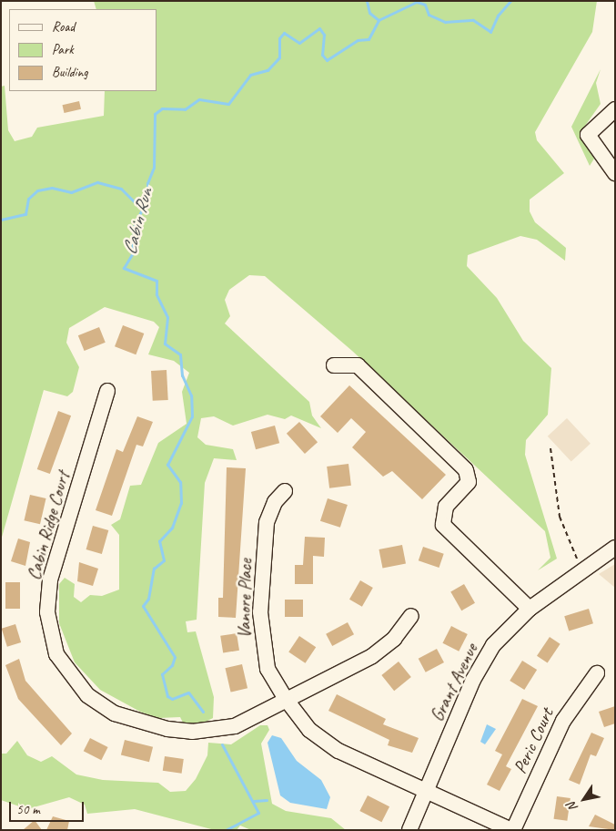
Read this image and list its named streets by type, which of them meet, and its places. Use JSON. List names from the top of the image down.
{
  "streets": {
    "street": [
      "Cabin Ridge Court",
      "Vanore Place",
      "Grant Avenue",
      "Peric Court"
    ]
  },
  "crossings": [
    ["Cabin Ridge Court", "Vanore Place"],
    ["Vanore Place", "Grant Avenue"],
    ["Vanore Place", "Peric Court"]
  ],
  "water": ["Cabin Run"],
  "legend": ["Road", "Park", "Building"],
  "scale_bar": "50 m",
  "north": "bottom left"
}
